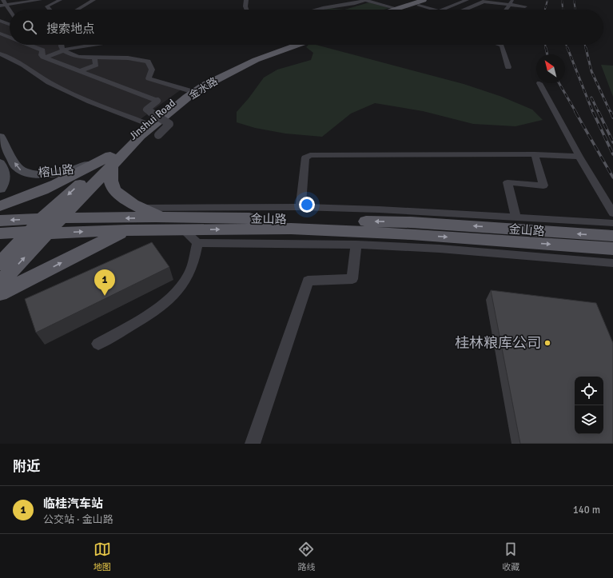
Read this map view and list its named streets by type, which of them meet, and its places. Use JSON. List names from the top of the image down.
{
  "streets": {
    "main road": [
      "金水路",
      "Jinshui Road",
      "榕山路",
      "金山路"
    ]
  },
  "crossings": [
    ["金水路", "Jinshui Road"],
    ["金水路", "榕山路"],
    ["Jinshui Road", "榕山路"]
  ],
  "one_way": ["榕山路"],
  "places": ["桂林粮库公司"],
  "north": "top left",
  "page": {
    "search": "搜索地点",
    "pins": "1",
    "heading": "附近",
    "list": [
      {
        "mark": "1",
        "name": "临桂汽车站",
        "note": "公交站 · 金山路",
        "value": "140 m"
      }
    ],
    "nav": ["地图", "路线", "收藏"]
  }
}
